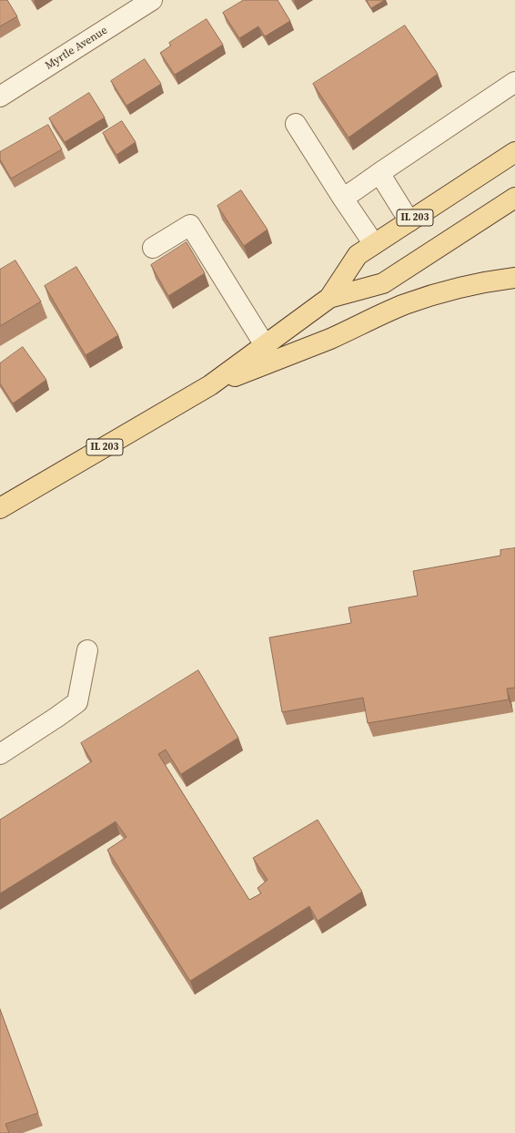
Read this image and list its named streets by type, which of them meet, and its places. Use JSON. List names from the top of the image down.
{
  "streets": {
    "main road": ["IL 203"],
    "street": ["Myrtle Avenue"]
  }
}
